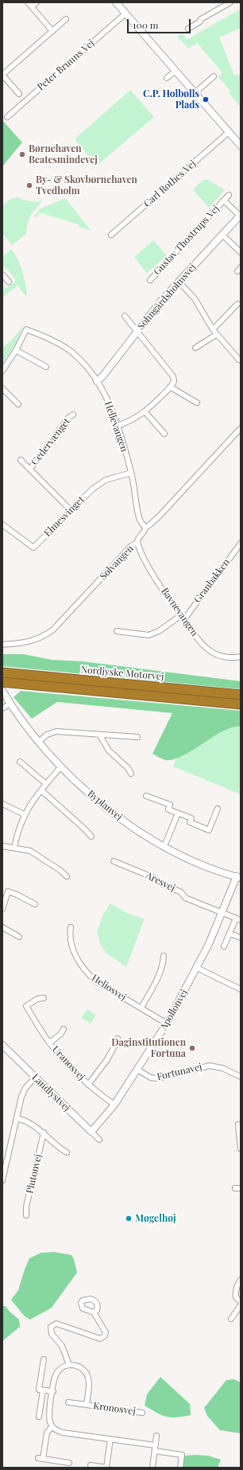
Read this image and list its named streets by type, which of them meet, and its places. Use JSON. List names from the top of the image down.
{
  "streets": {
    "highway": ["Nordjyske Motorvej"],
    "street": [
      "Peter Bruuns Vej",
      "Carl Rothes Vej",
      "Gustav Thostrups Vej",
      "Sohngårdsholmsvej",
      "Hellevangen",
      "Cedervænget",
      "Elmesvinget",
      "Solvangen",
      "Granbakken",
      "Bavnevangen",
      "Byplanvej",
      "Aresvej",
      "Heliosvej",
      "Apollonvej",
      "Uranosvej",
      "Fortunavej",
      "Landlystvej",
      "Plutonvej",
      "Kronosvej"
    ]
  },
  "crossings": [
    ["Gustav Thostrups Vej", "Sohngårdsholmsvej"],
    ["Sohngårdsholmsvej", "Hellevangen"],
    ["Hellevangen", "Elmesvinget"],
    ["Hellevangen", "Solvangen"],
    ["Solvangen", "Bavnevangen"],
    ["Granbakken", "Bavnevangen"],
    ["Byplanvej", "Apollonvej"],
    ["Aresvej", "Apollonvej"],
    ["Heliosvej", "Apollonvej"],
    ["Apollonvej", "Uranosvej"],
    ["Apollonvej", "Fortunavej"],
    ["Apollonvej", "Landlystvej"]
  ],
  "places": [
    "C.P. Holbølls Plads",
    "Børnehaven Beatesmindevej",
    "By- & Skovbørnehaven Tvedholm",
    "Daginstitutionen Fortuna",
    "Møgelhøj"
  ],
  "scale_bar": "100 m"
}
